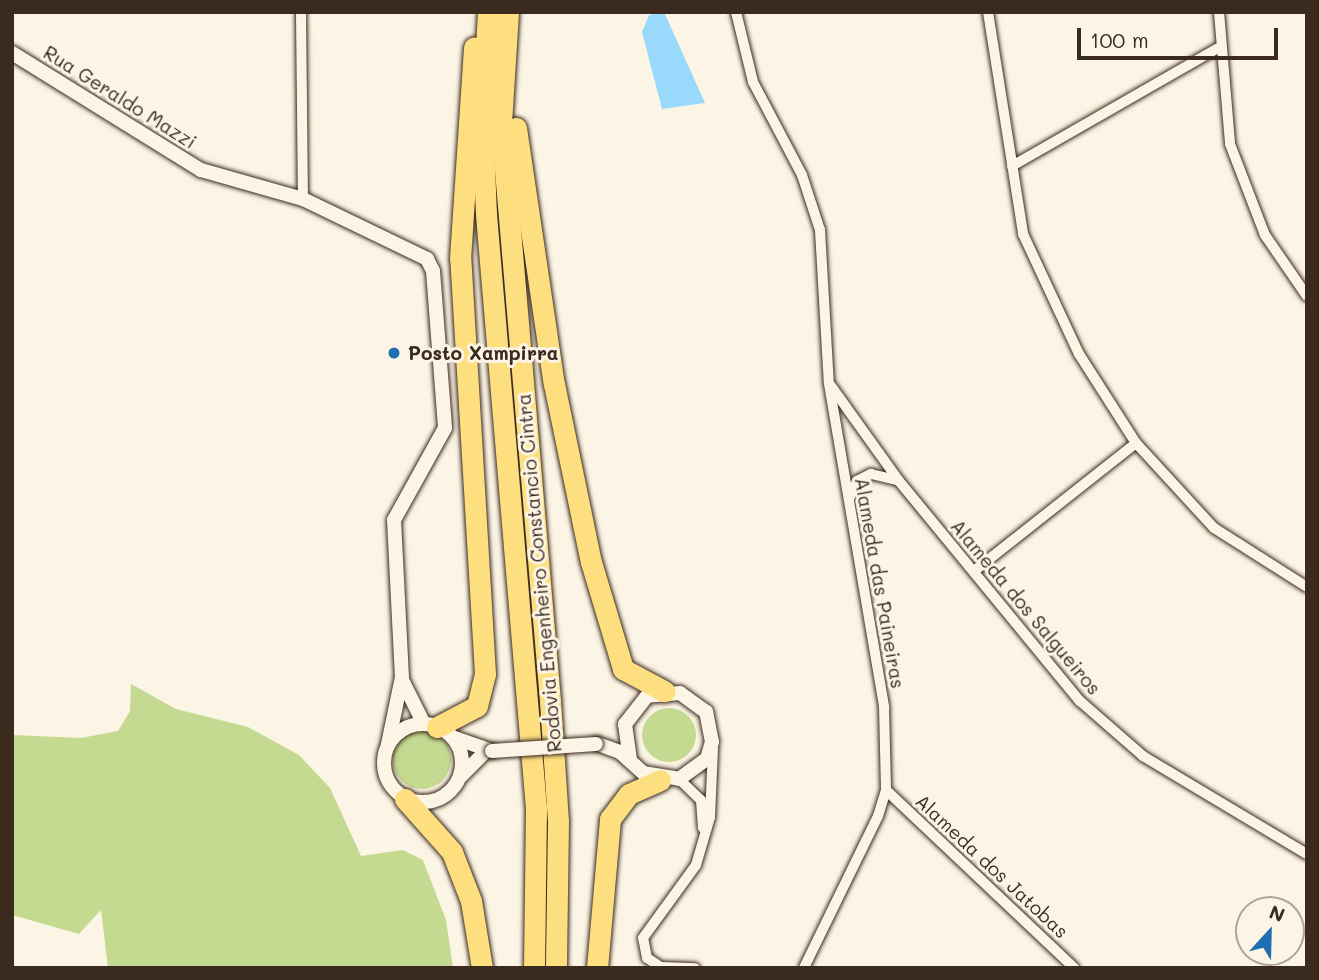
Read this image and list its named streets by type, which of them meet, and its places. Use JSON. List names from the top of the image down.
{
  "streets": {
    "highway": ["Rodovia Engenheiro Constancio Cintra"],
    "street": [
      "Rua Geraldo Mazzi",
      "Alameda das Paineiras",
      "Alameda dos Salgueiros",
      "Alameda dos Jatobas"
    ]
  },
  "crossings": [
    ["Alameda das Paineiras", "Alameda dos Salgueiros"],
    ["Alameda das Paineiras", "Alameda dos Jatobas"]
  ],
  "places": ["Posto Xampirra"],
  "scale_bar": "100 m",
  "north": "top"
}
